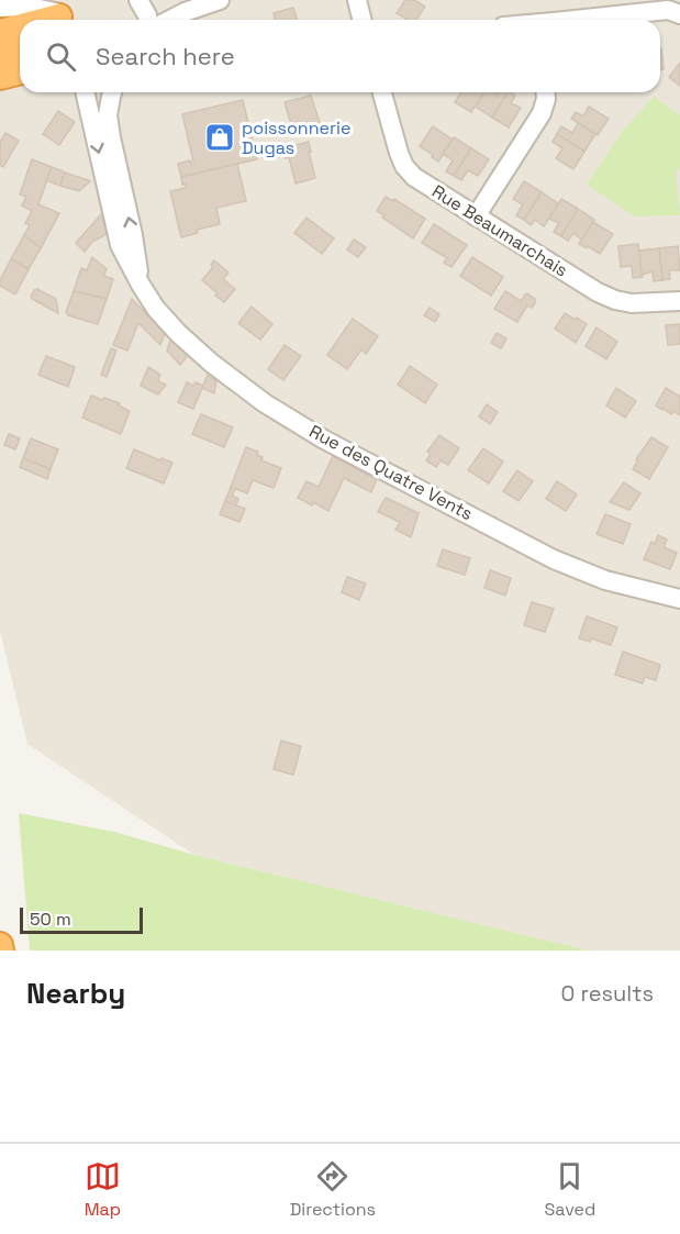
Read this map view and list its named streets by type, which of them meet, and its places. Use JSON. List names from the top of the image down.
{
  "streets": {
    "street": ["Rue Beaumarchais", "Rue des Quatre Vents"]
  },
  "places": {
    "shop": ["poissonnerie Dugas"]
  },
  "scale_bar": "50 m",
  "page": {
    "search": "Search here",
    "scale": "50 m",
    "heading": ["Nearby", "0 results"],
    "nav": ["Map", "Directions", "Saved"]
  }
}
